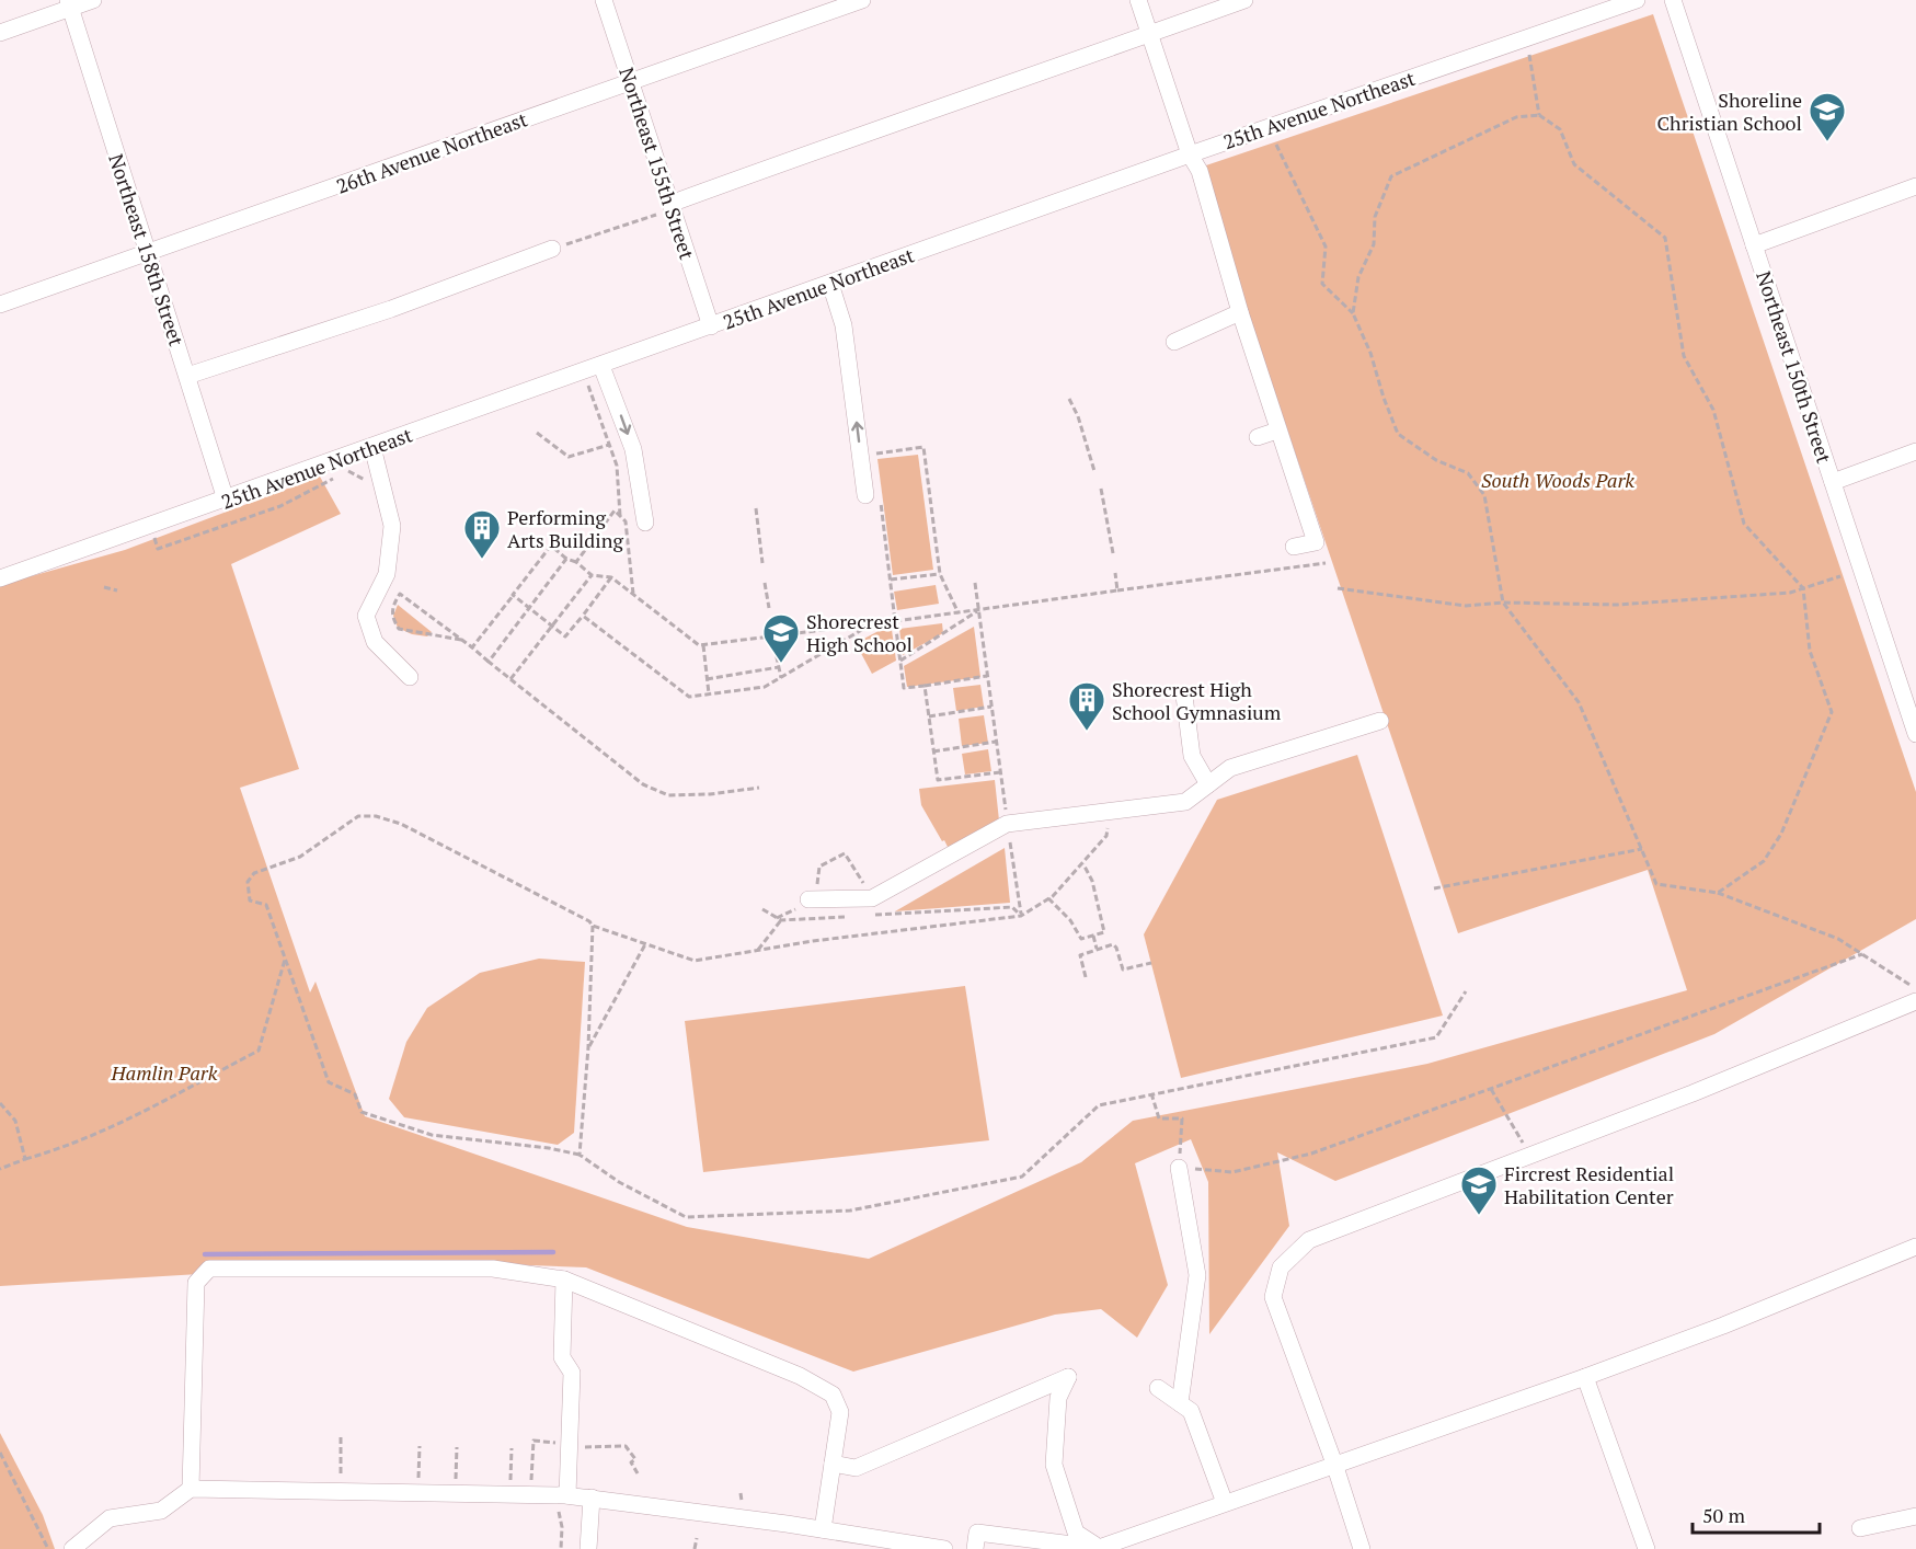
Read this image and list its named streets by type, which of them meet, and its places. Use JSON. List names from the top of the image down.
{
  "streets": {
    "street": [
      "25th Avenue Northeast",
      "26th Avenue Northeast",
      "Northeast 155th Street",
      "Northeast 158th Street",
      "Northeast 150th Street"
    ]
  },
  "crossings": [
    ["25th Avenue Northeast", "Northeast 155th Street"],
    ["25th Avenue Northeast", "Northeast 158th Street"],
    ["26th Avenue Northeast", "Northeast 155th Street"],
    ["26th Avenue Northeast", "Northeast 158th Street"]
  ],
  "parks": ["South Woods Park", "Hamlin Park"],
  "places": {
    "school or university": ["Shoreline Christian School", "Shorecrest High School", "Fircrest Residential Habilitation Center"],
    "building": ["Performing Arts Building", "Shorecrest High School Gymnasium"]
  },
  "scale_bar": "50 m"
}
